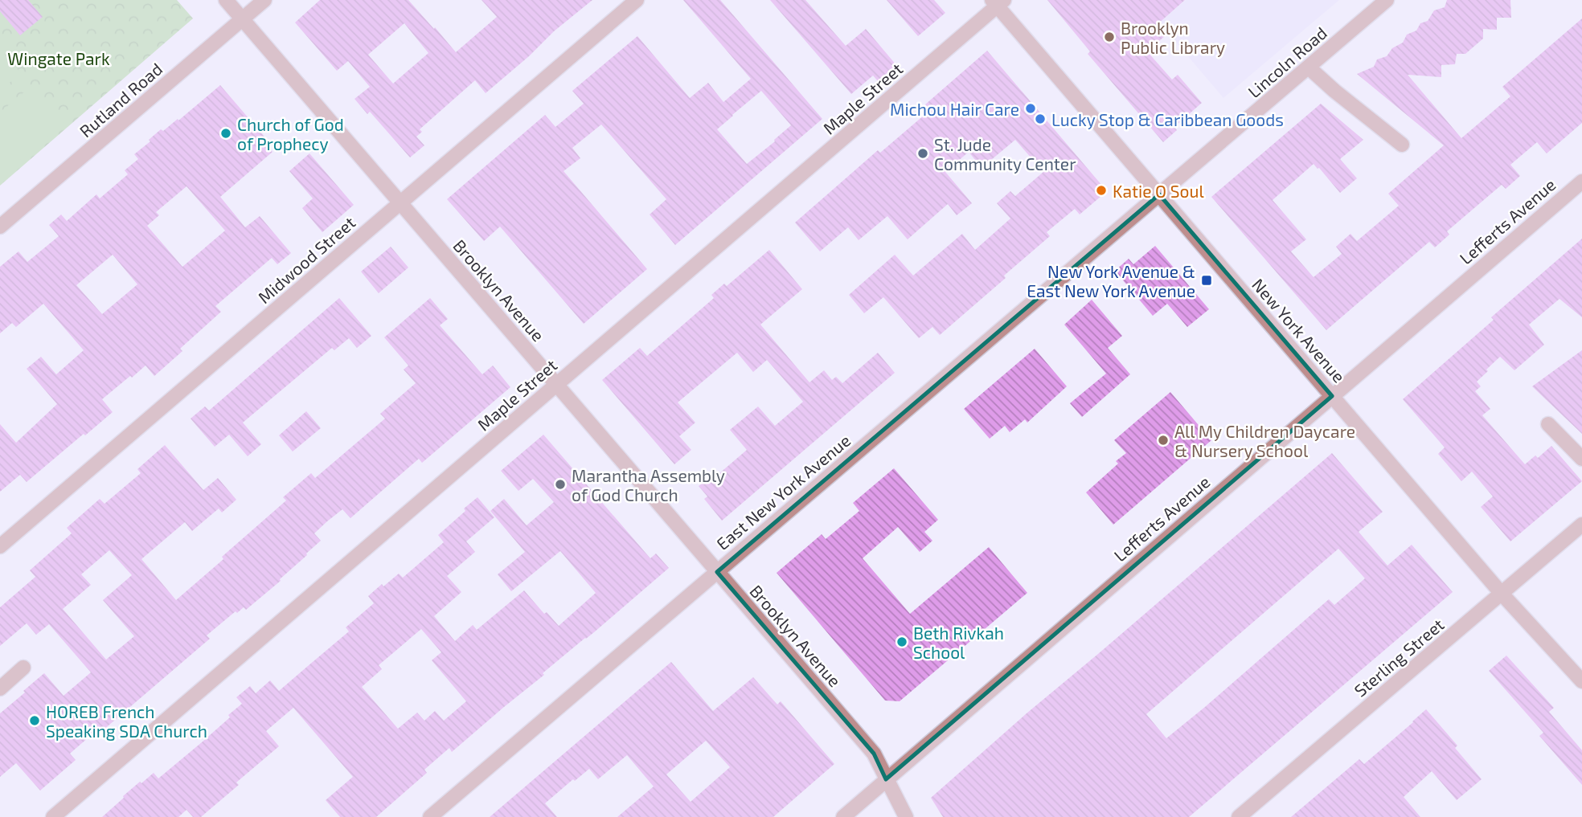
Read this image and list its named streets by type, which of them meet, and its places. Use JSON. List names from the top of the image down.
{
  "streets": {
    "street": [
      "Lincoln Road",
      "Maple Street",
      "Rutland Road",
      "Lefferts Avenue",
      "Midwood Street",
      "Brooklyn Avenue",
      "New York Avenue",
      "East New York Avenue",
      "Sterling Street"
    ]
  },
  "crossings": [
    ["Lincoln Road", "New York Avenue"],
    ["Lincoln Road", "East New York Avenue"],
    ["Maple Street", "Brooklyn Avenue"],
    ["Maple Street", "New York Avenue"],
    ["Rutland Road", "Brooklyn Avenue"],
    ["Lefferts Avenue", "Brooklyn Avenue"],
    ["Lefferts Avenue", "New York Avenue"],
    ["Midwood Street", "Brooklyn Avenue"],
    ["Brooklyn Avenue", "East New York Avenue"],
    ["New York Avenue", "East New York Avenue"],
    ["New York Avenue", "Sterling Street"]
  ],
  "parks": ["Wingate Park"],
  "places": {
    "other": [
      "Brooklyn Public Library",
      "Michou Hair Care",
      "Lucky Stop & Caribbean Goods",
      "Church of God of Prophecy",
      "St. Jude Community Center",
      "Katie O Soul",
      "All My Children Daycare & Nursery School",
      "Marantha Assembly of God Church",
      "Beth Rivkah School",
      "HOREB French Speaking SDA Church"
    ],
    "transit": ["New York Avenue & East New York Avenue"]
  }
}
